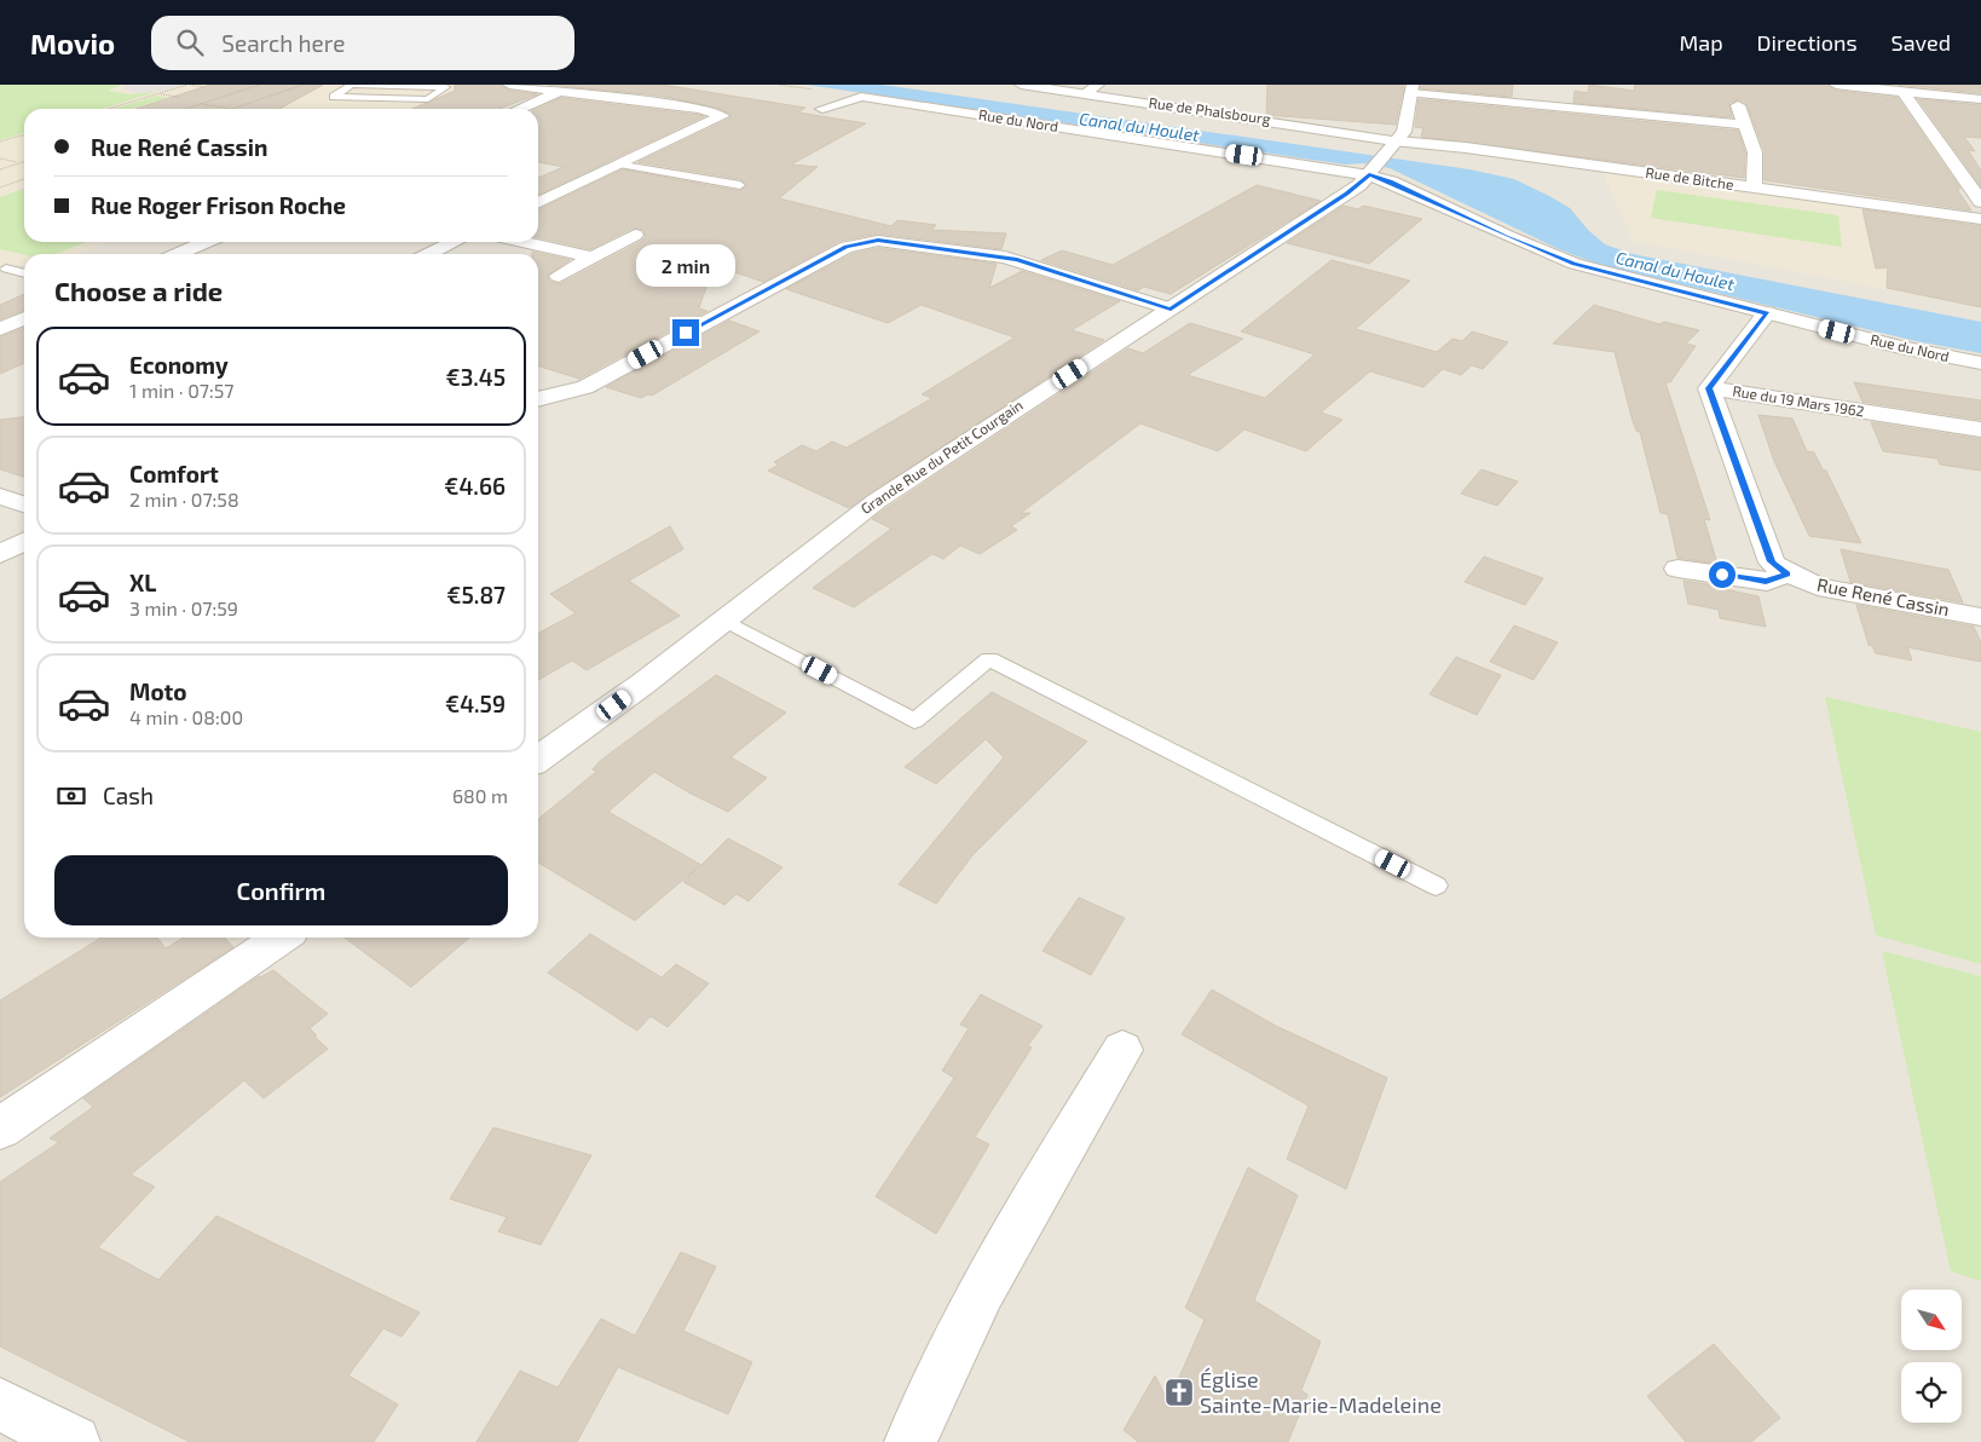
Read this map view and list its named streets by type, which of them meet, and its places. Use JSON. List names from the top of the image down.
{
  "streets": {
    "street": [
      "Rue de Phalsbourg",
      "Rue du Nord",
      "Rue de Bitche",
      "Rue du 19 Mars 1962",
      "Grande Rue du Petit Courgain",
      "Rue René Cassin"
    ]
  },
  "crossings": [
    ["Rue de Phalsbourg", "Rue de Bitche"],
    ["Rue de Phalsbourg", "Grande Rue du Petit Courgain"],
    ["Rue du Nord", "Rue du 19 Mars 1962"],
    ["Rue du Nord", "Grande Rue du Petit Courgain"],
    ["Rue de Bitche", "Grande Rue du Petit Courgain"],
    ["Rue du 19 Mars 1962", "Rue René Cassin"]
  ],
  "water": ["Canal du Houlet"],
  "places": {
    "church": ["Église Sainte-Marie-Madeleine"]
  },
  "north": "bottom right",
  "page": {
    "header": "Movio",
    "search": "Search here",
    "nav": ["Map", "Directions", "Saved"],
    "banner": ["Rue René Cassin", "Rue Roger Frison Roche"],
    "bubble": "2 min",
    "heading": "Choose a ride",
    "list": [
      {
        "name": "Economy",
        "note": "1 min · 07:57",
        "value": "€3.45"
      },
      {
        "name": "Comfort",
        "note": "2 min · 07:58",
        "value": "€4.66"
      },
      {
        "name": "XL",
        "note": "3 min · 07:59",
        "value": "€5.87"
      },
      {
        "name": "Moto",
        "note": "4 min · 08:00",
        "value": "€4.59"
      }
    ],
    "pay": ["Cash", "680 m"],
    "buttons": "Confirm"
  }
}
